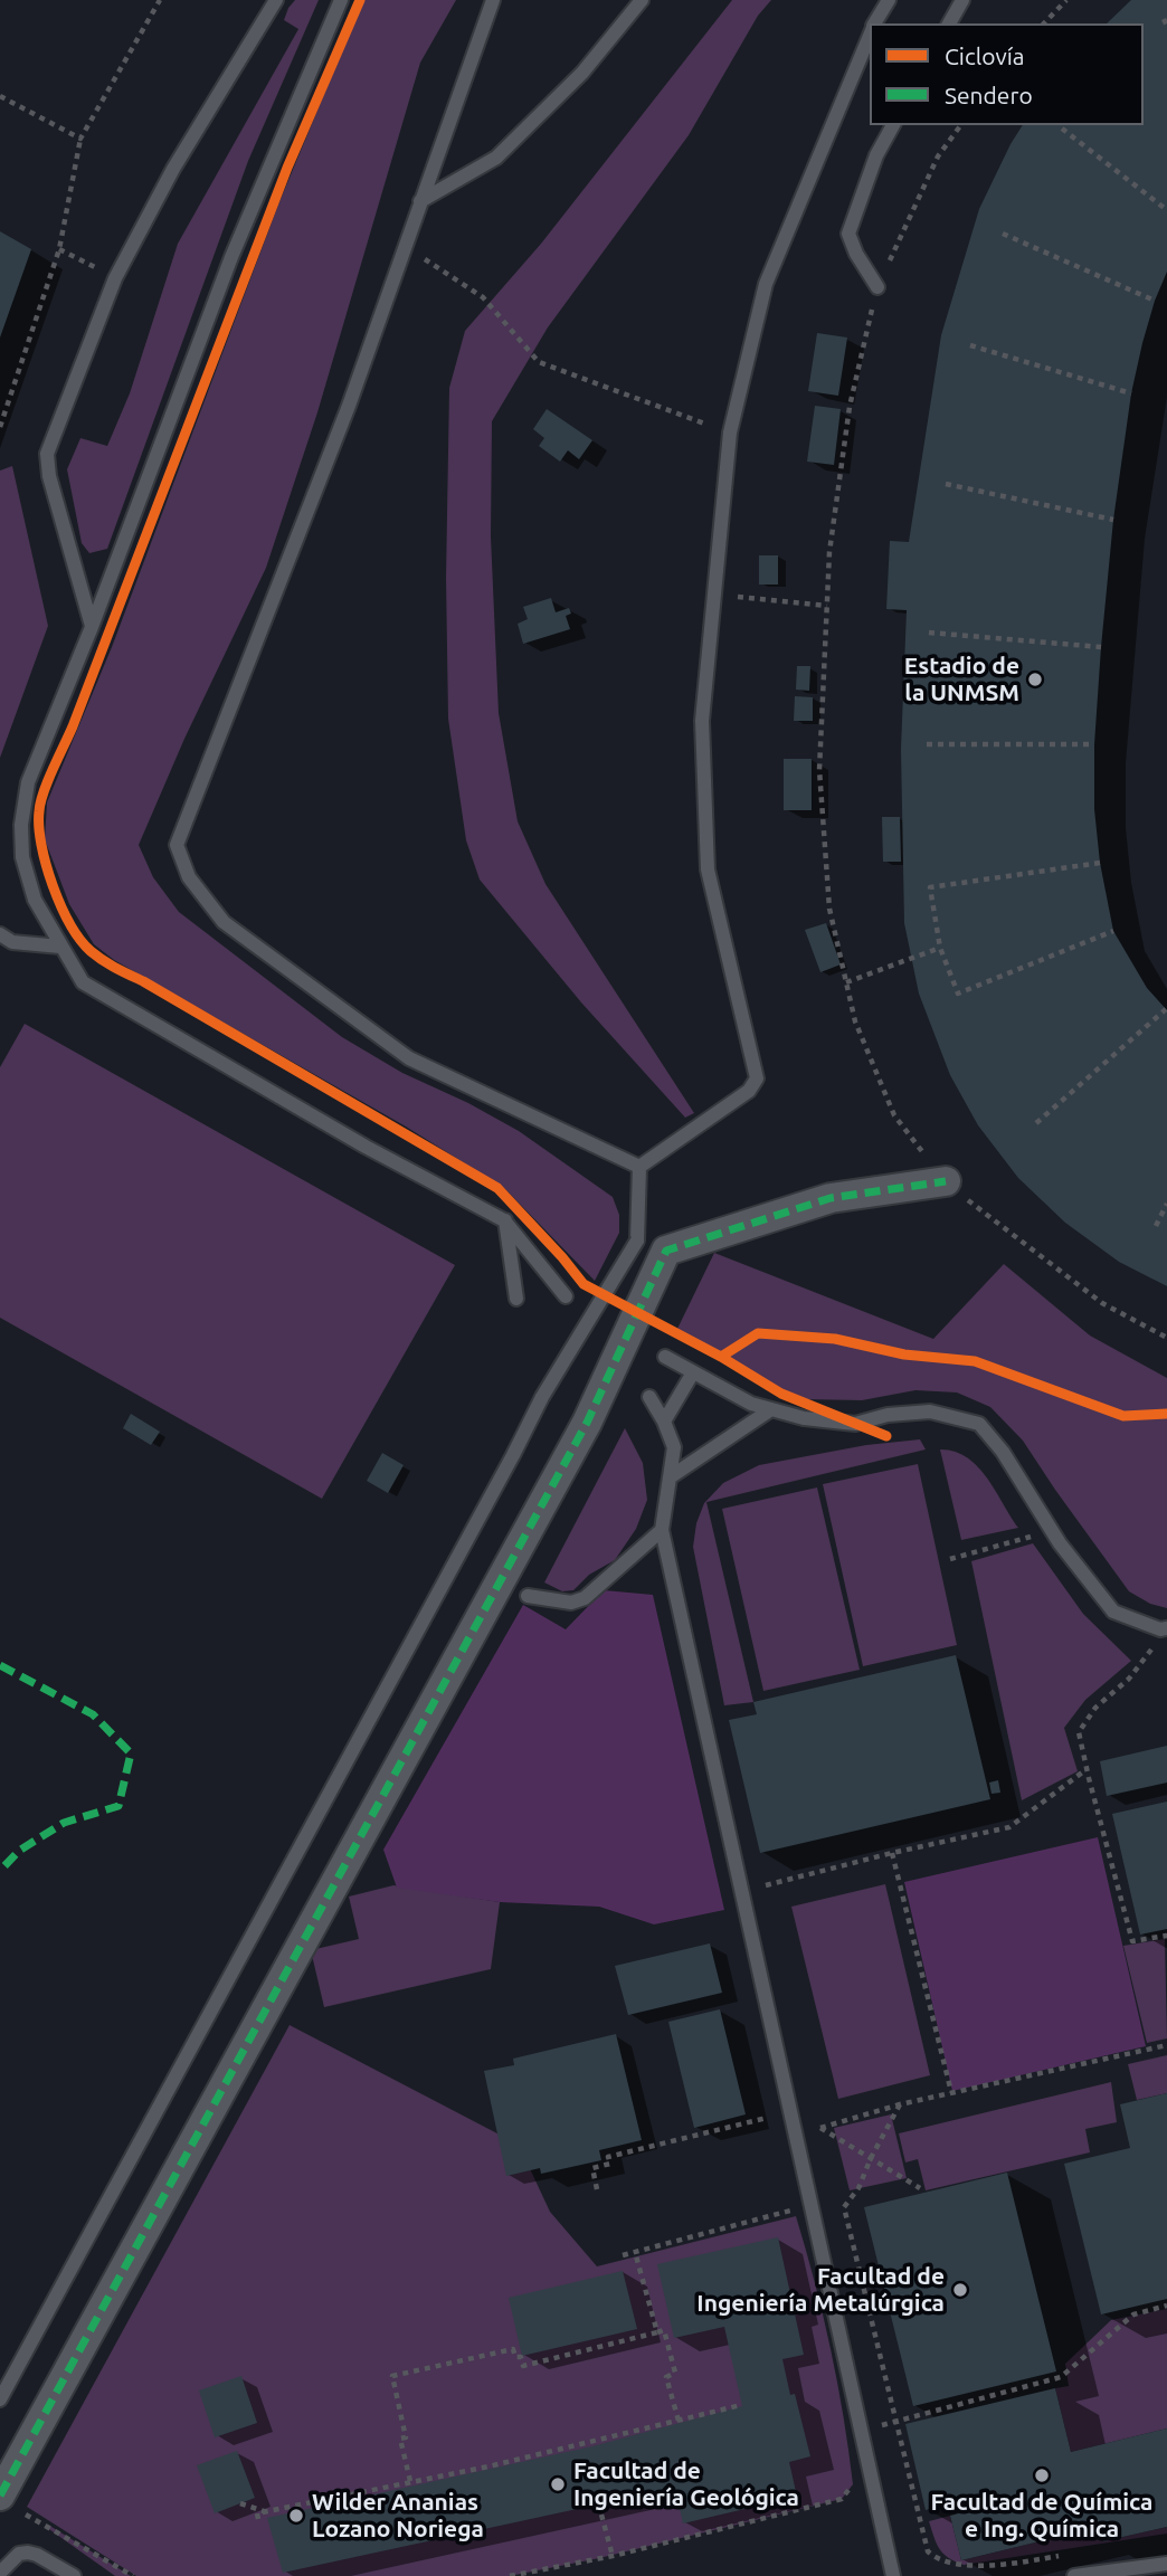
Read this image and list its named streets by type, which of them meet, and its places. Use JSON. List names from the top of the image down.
{
  "places": [
    "Estadio de la UNMSM",
    "Facultad de Ingeniería Metalúrgica",
    "Facultad de Química e Ing. Química",
    "Facultad de Ingeniería Geológica",
    "Wilder Ananias Lozano Noriega"
  ],
  "legend": ["Ciclovía", "Sendero"]
}
